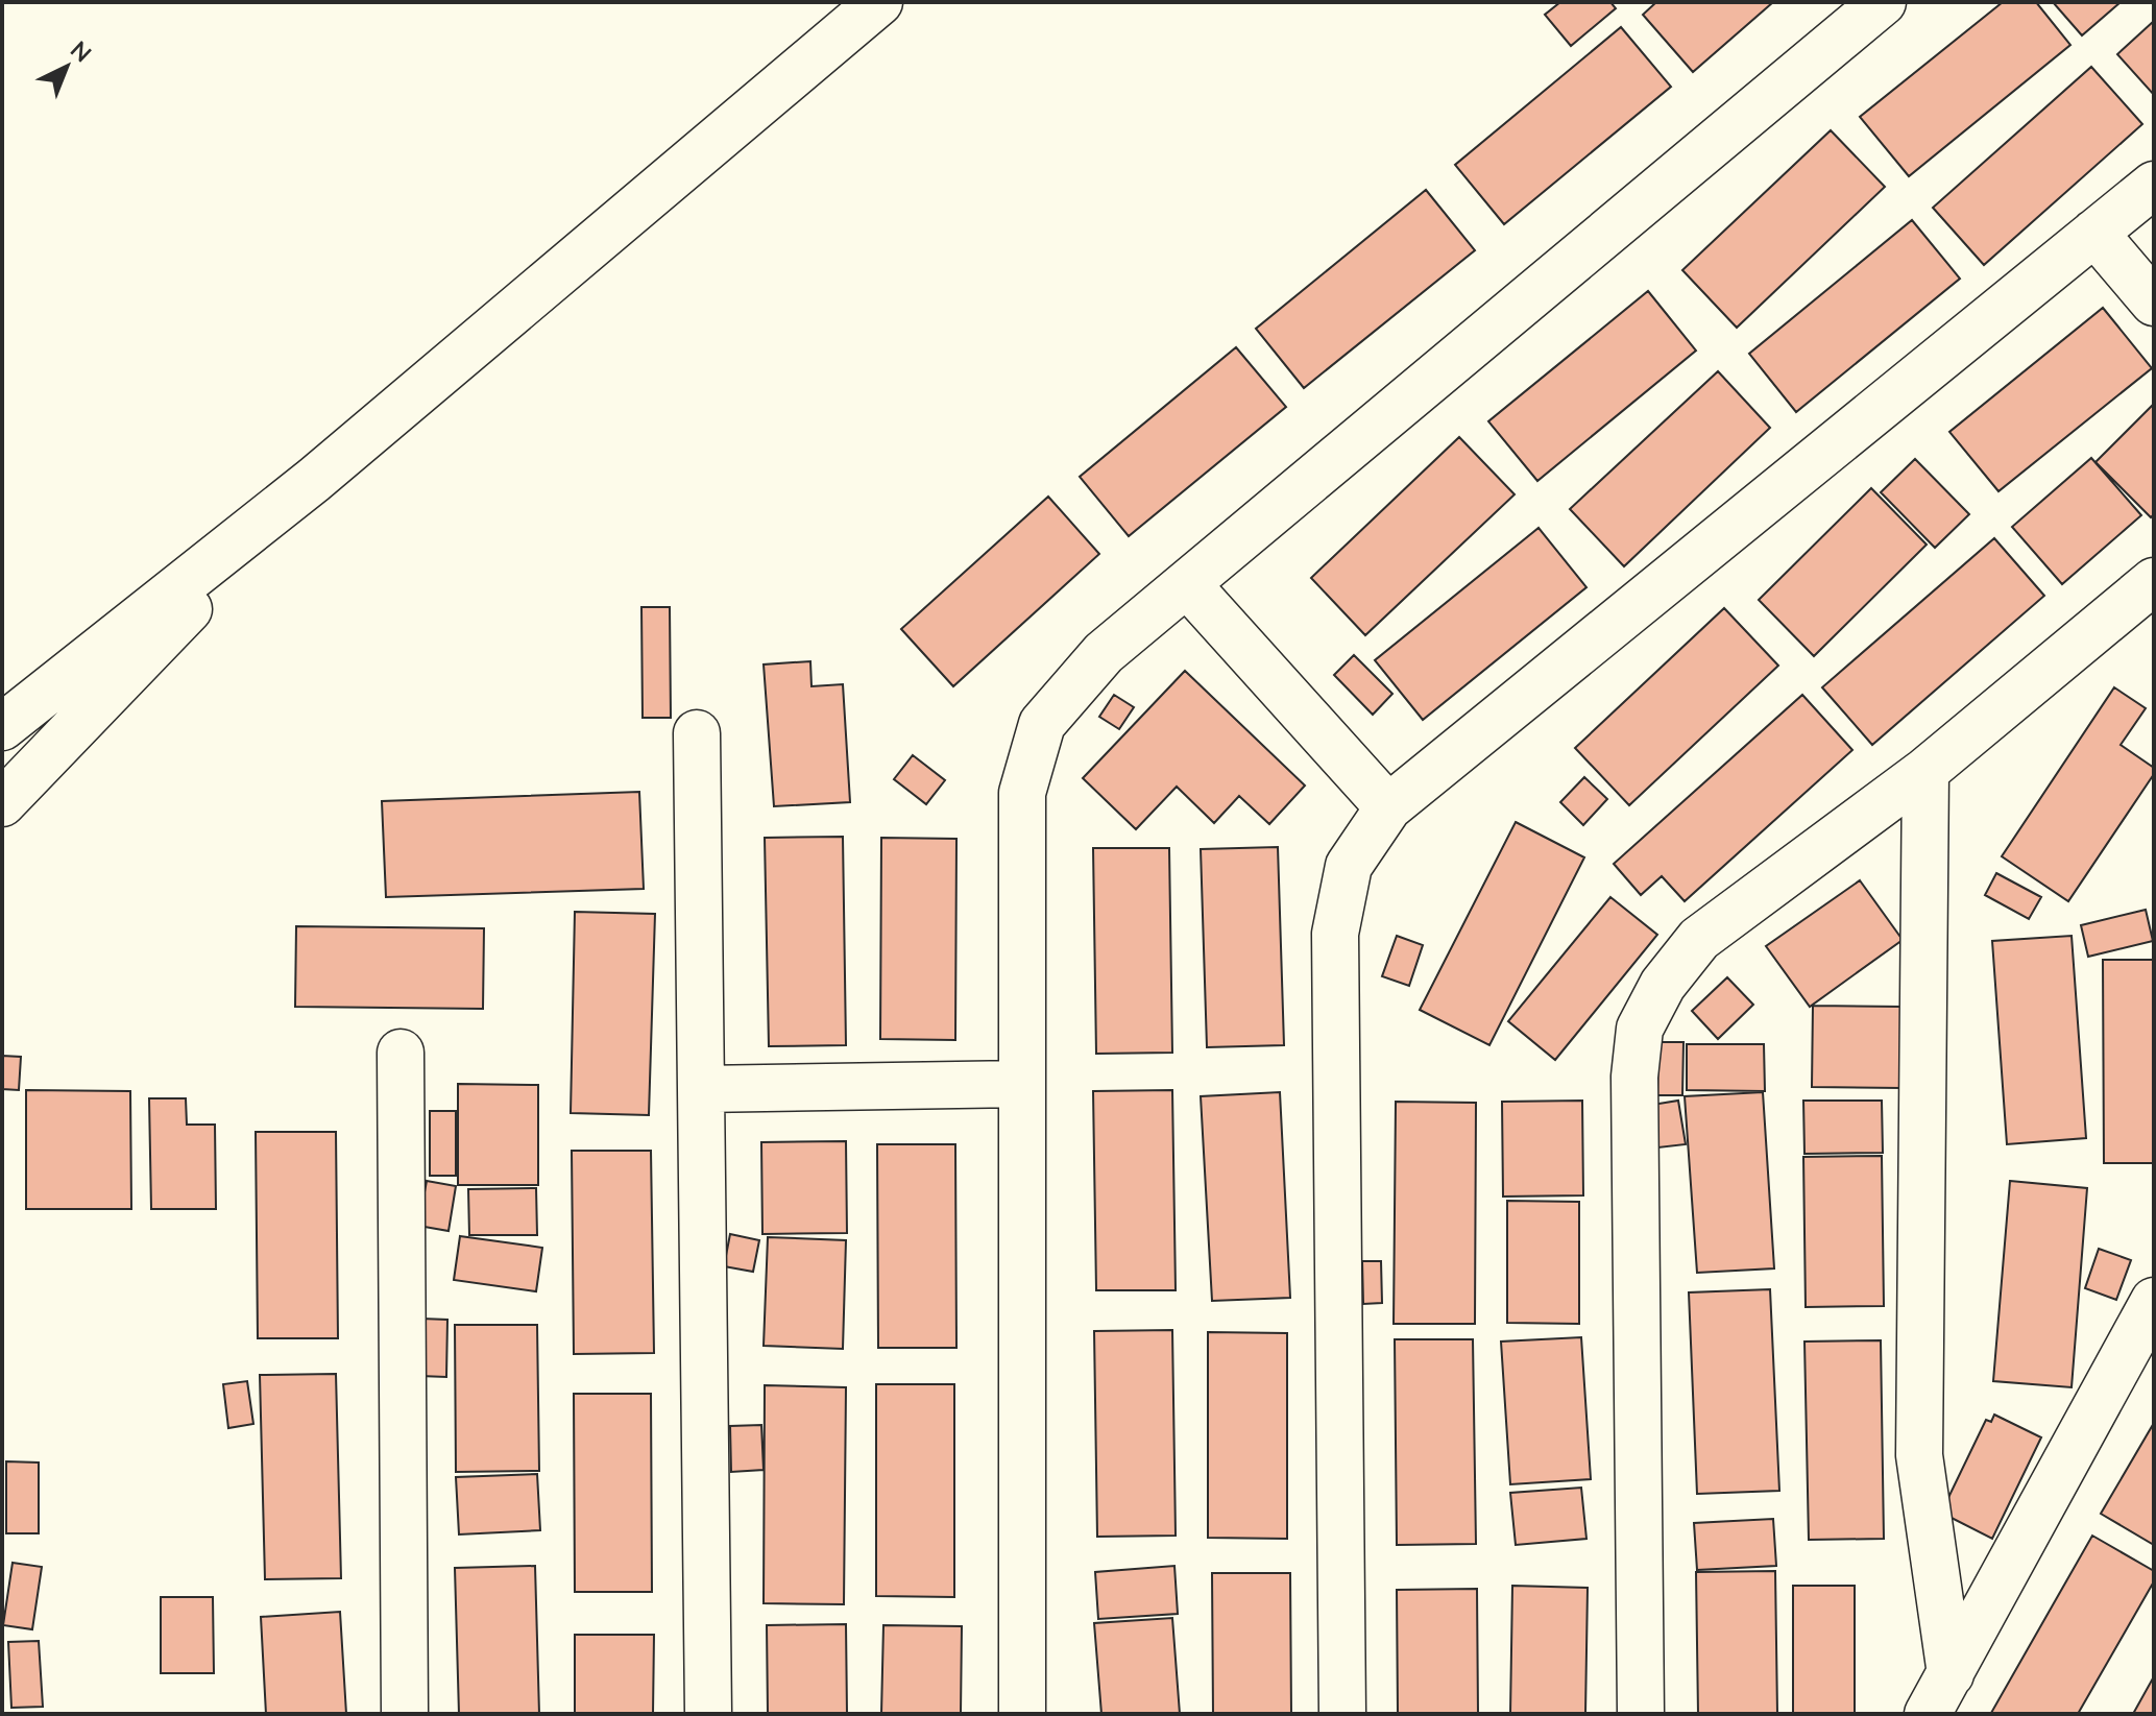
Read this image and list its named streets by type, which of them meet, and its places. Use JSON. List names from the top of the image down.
{
  "north": "top right"
}
